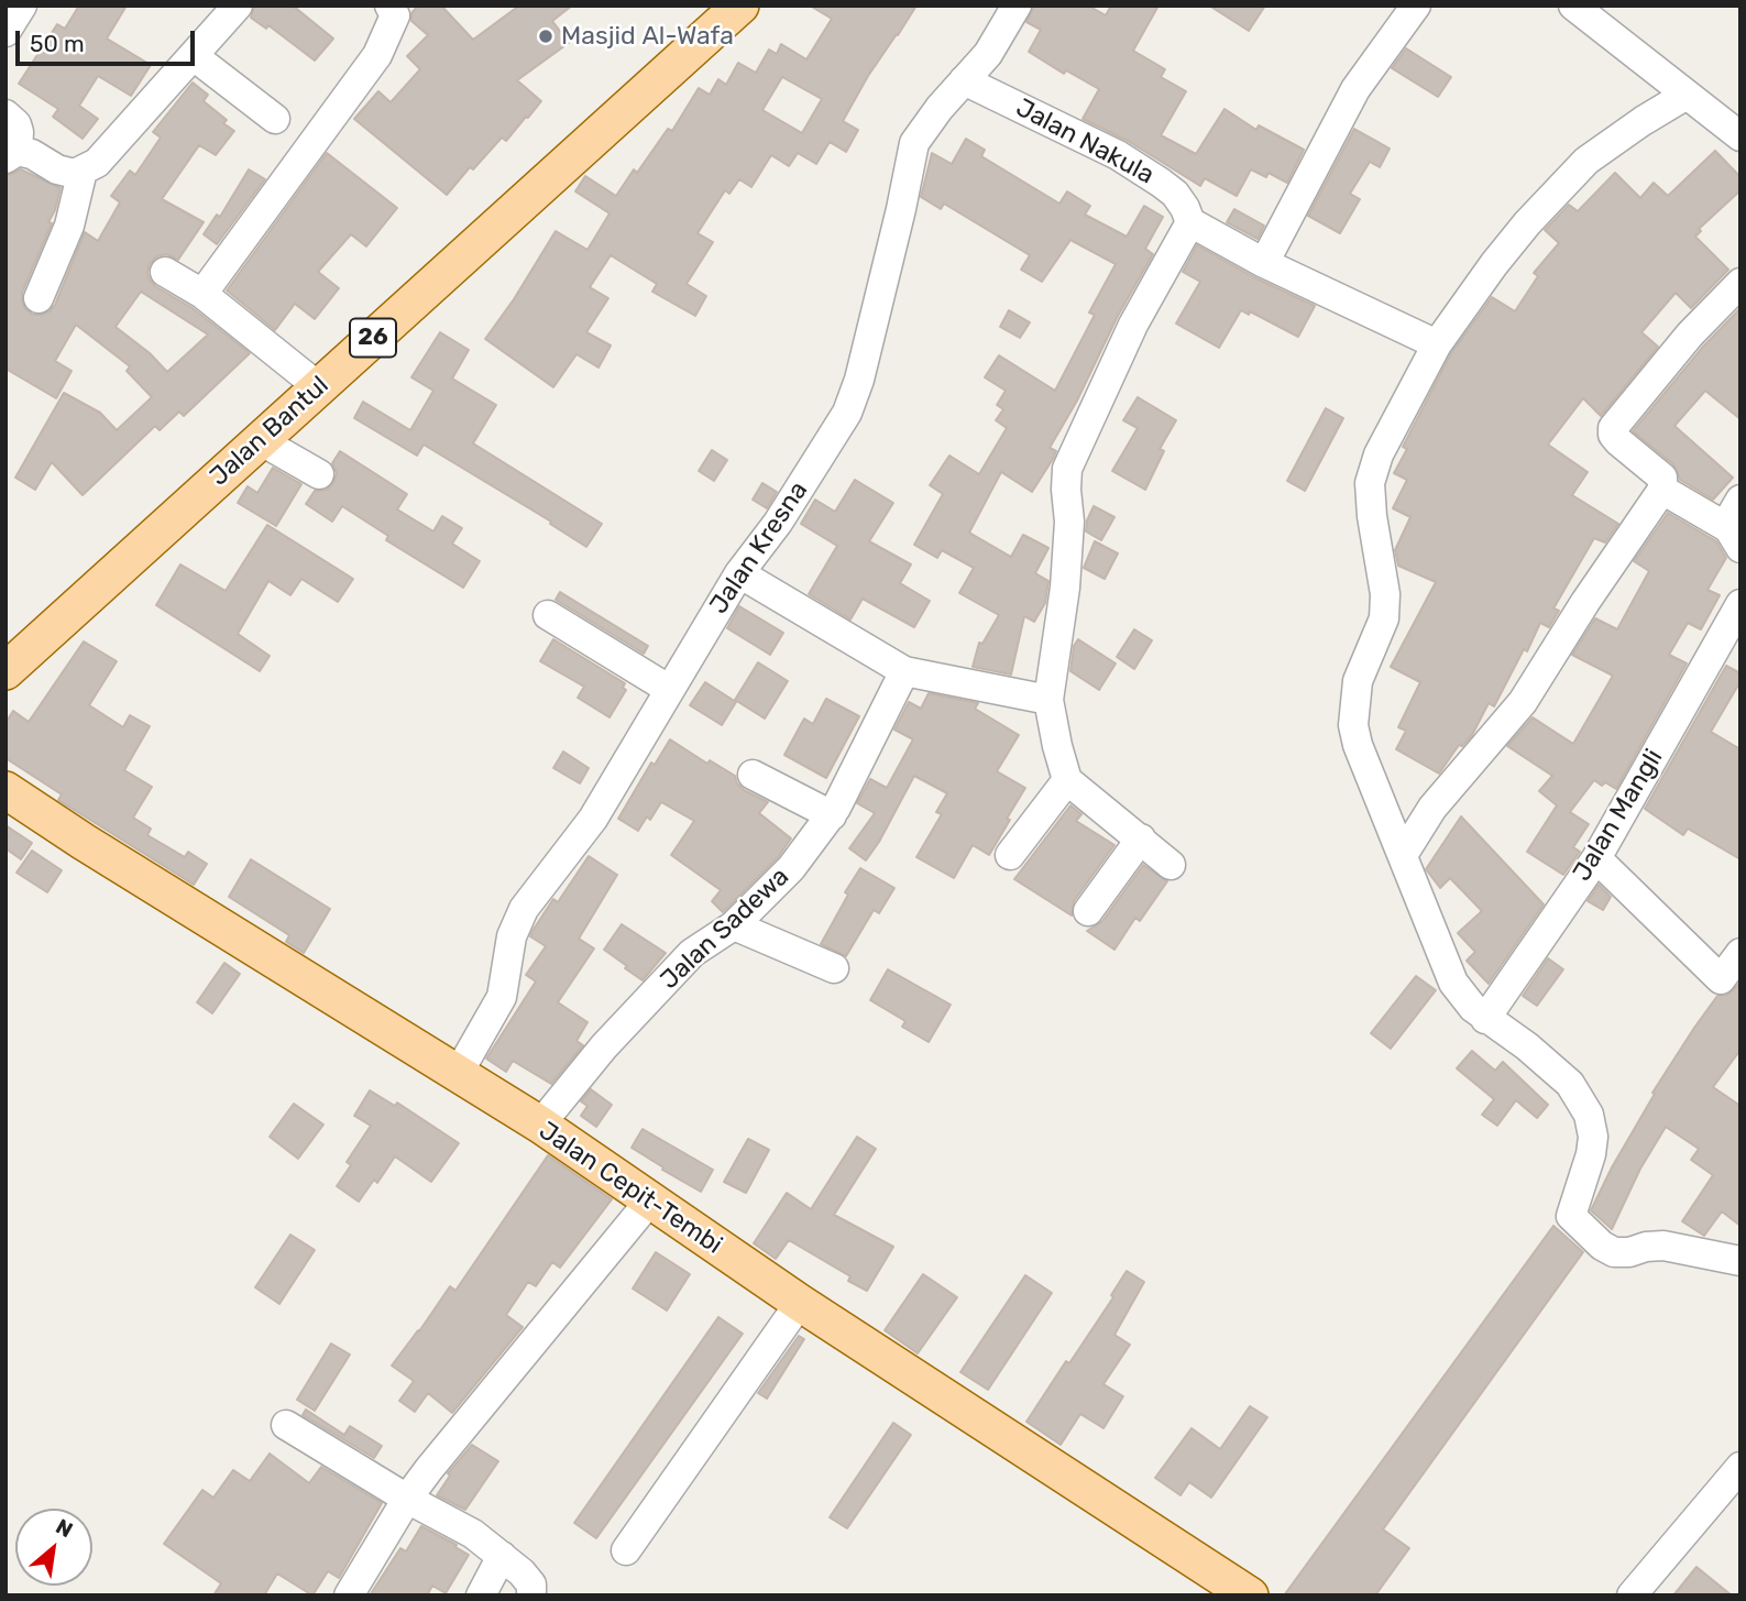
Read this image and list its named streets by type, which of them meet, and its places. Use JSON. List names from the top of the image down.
{
  "streets": {
    "main road": ["26", "Jalan Bantul", "Jalan Cepit-Tembi"],
    "street": [
      "Jalan Nakula",
      "Jalan Kresna",
      "Jalan Mangli",
      "Jalan Sadewa"
    ]
  },
  "crossings": [
    ["Jalan Nakula", "Jalan Kresna"],
    ["Jalan Kresna", "Jalan Cepit-Tembi"],
    ["Jalan Sadewa", "Jalan Cepit-Tembi"]
  ],
  "places": ["Masjid Al-Wafa"],
  "scale_bar": "50 m",
  "north": "top right"
}
